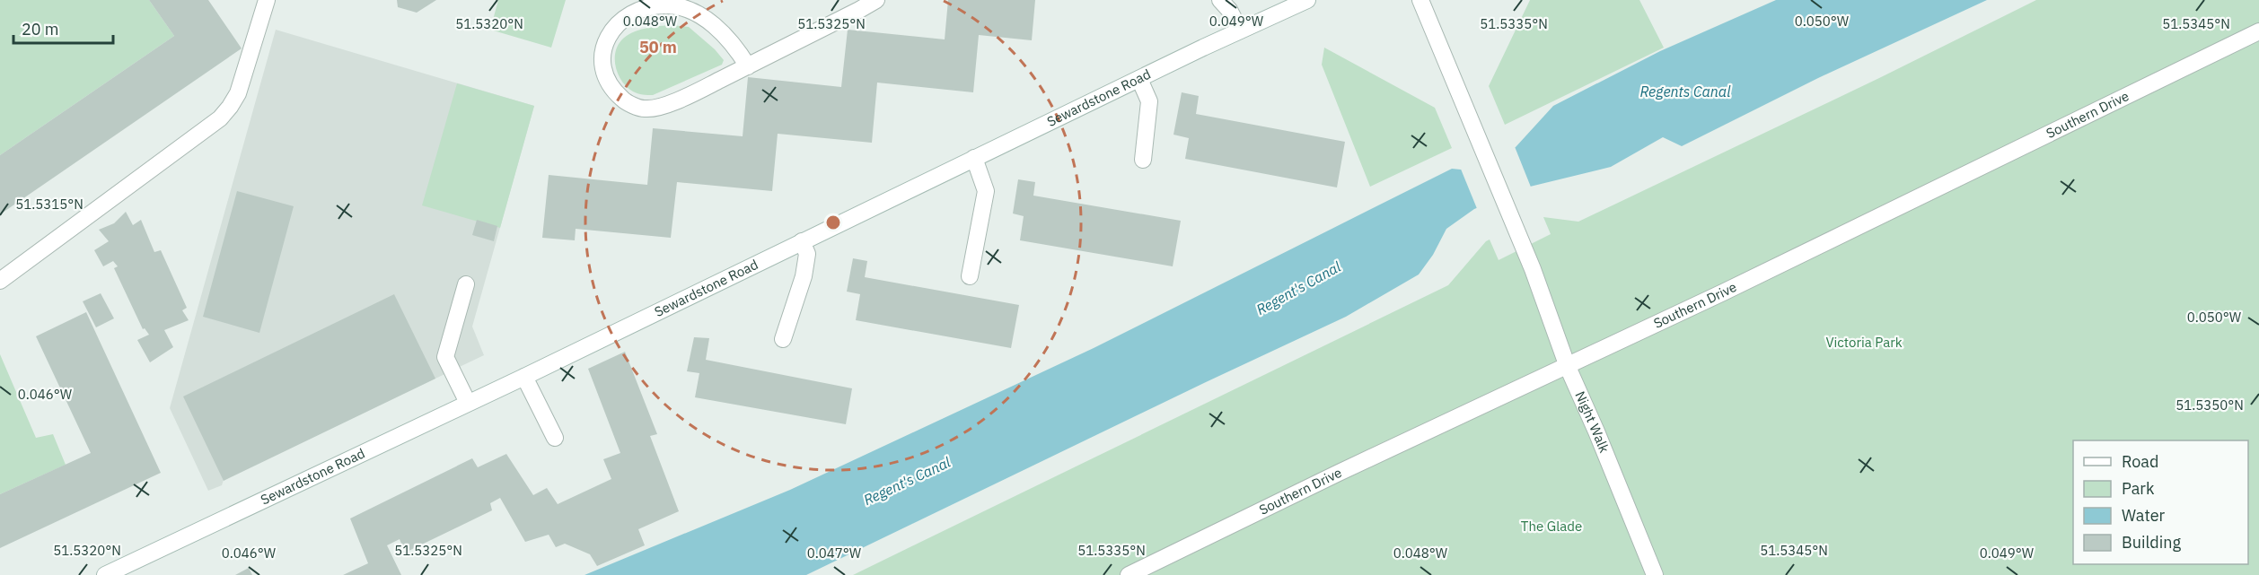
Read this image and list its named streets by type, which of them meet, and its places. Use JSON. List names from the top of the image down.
{
  "streets": {
    "street": ["Sewardstone Road", "Southern Drive", "Night Walk"]
  },
  "crossings": [
    ["Southern Drive", "Night Walk"]
  ],
  "water": ["Regents Canal", "Regent's Canal"],
  "parks": ["Victoria Park", "The Glade"],
  "legend": [
    "Road",
    "Park",
    "Water",
    "Building"
  ],
  "scale_bar": "20 m",
  "coordinates": [
    "0.048°W",
    "0.049°W",
    "0.050°W",
    "51.5320°N",
    "51.5325°N",
    "51.5335°N",
    "51.5345°N",
    "51.5315°N",
    "0.046°W",
    "51.5350°N",
    "0.047°W"
  ],
  "rings": ["50 m"]
}
